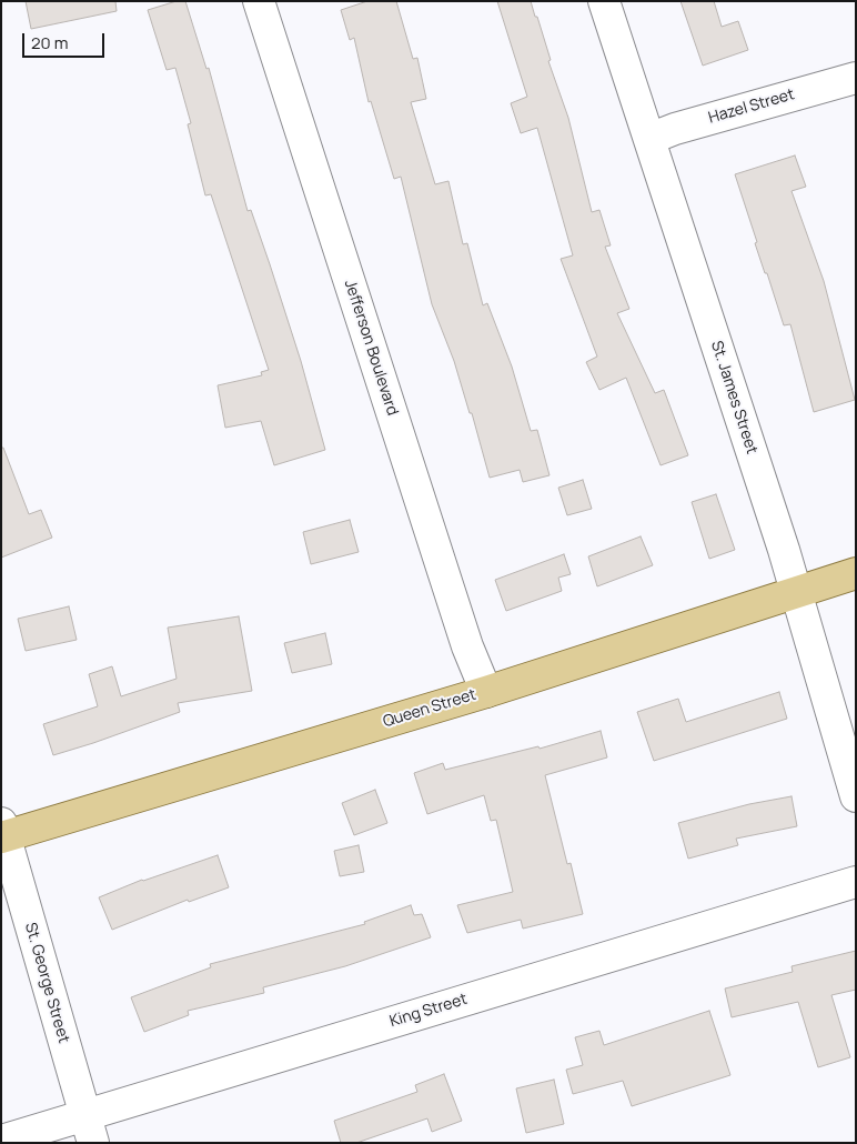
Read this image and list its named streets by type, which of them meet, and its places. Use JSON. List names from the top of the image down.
{
  "streets": {
    "main road": ["Queen Street"],
    "street": [
      "Hazel Street",
      "Jefferson Boulevard",
      "St. James Street",
      "St. George Street",
      "King Street"
    ]
  },
  "crossings": [
    ["Hazel Street", "St. James Street"],
    ["Jefferson Boulevard", "Queen Street"],
    ["St. James Street", "Queen Street"],
    ["Queen Street", "St. George Street"],
    ["St. George Street", "King Street"]
  ],
  "scale_bar": "20 m"
}
